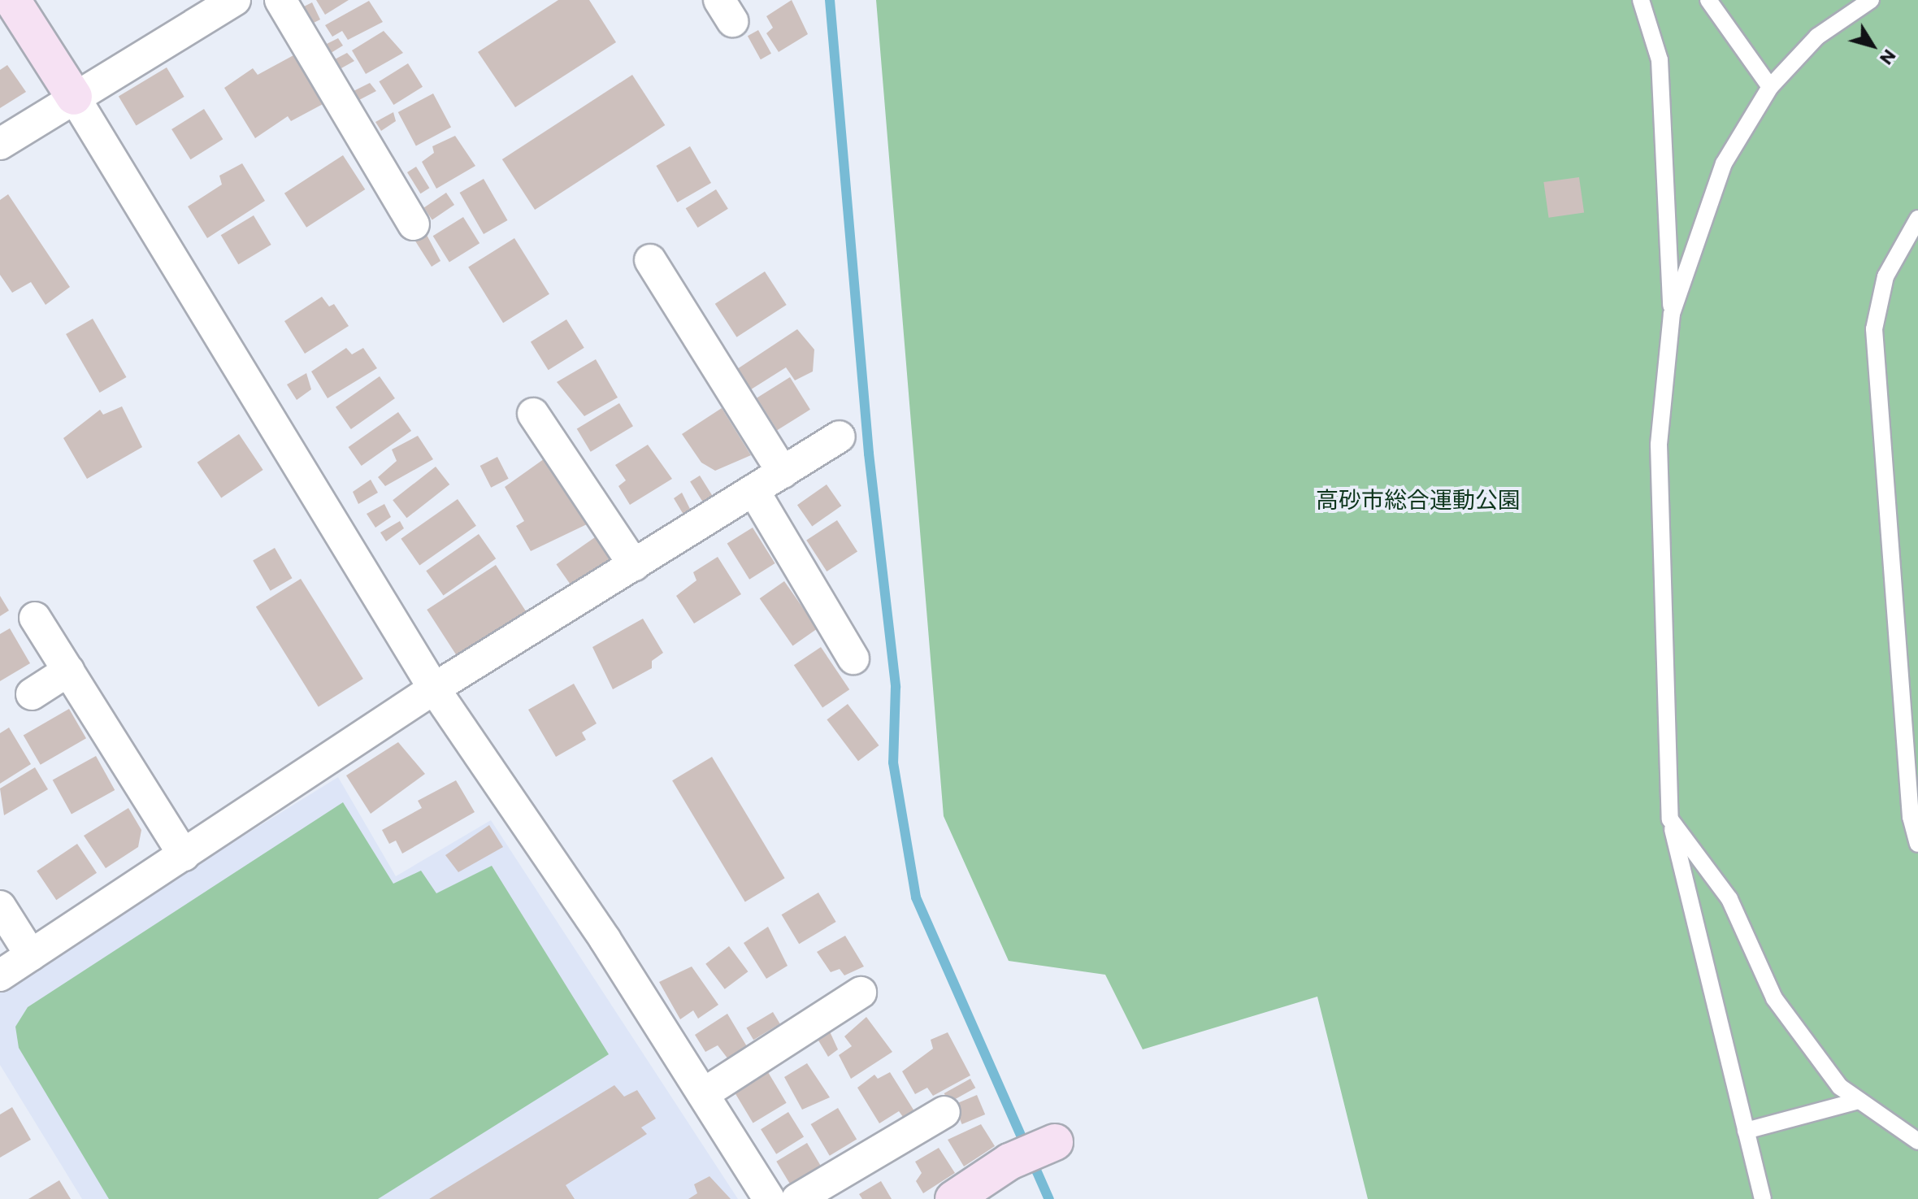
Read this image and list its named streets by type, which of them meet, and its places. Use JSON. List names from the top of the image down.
{
  "parks": ["高砂市総合運動公園"],
  "north": "bottom right"
}
